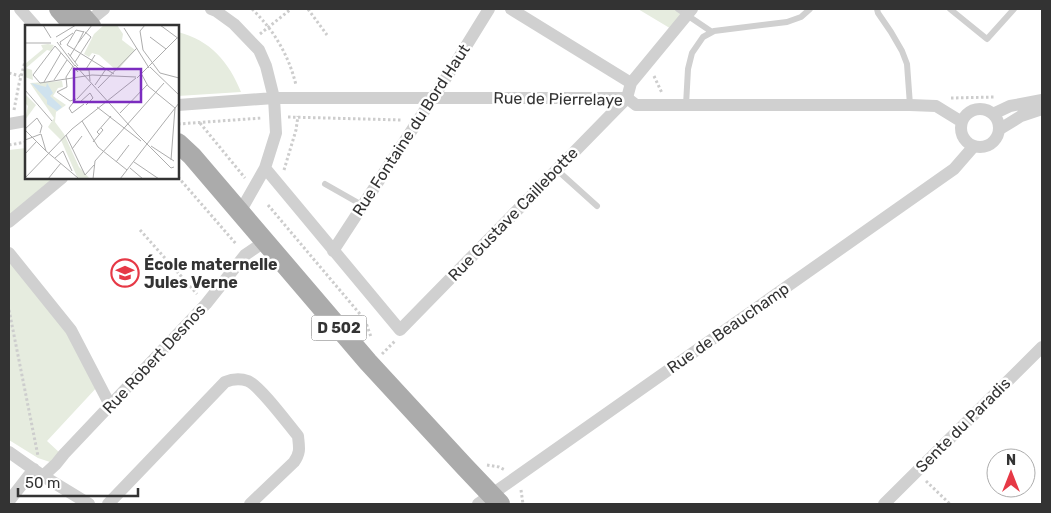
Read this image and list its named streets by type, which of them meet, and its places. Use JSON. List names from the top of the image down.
{
  "streets": {
    "main road": ["D 502"],
    "street": [
      "Rue de Pierrelaye",
      "Rue Fontaine du Bord Haut",
      "Rue Gustave Caillebotte",
      "Rue de Beauchamp",
      "Rue Robert Desnos",
      "Sente du Paradis"
    ]
  },
  "crossings": [
    ["Rue de Pierrelaye", "Rue Fontaine du Bord Haut"],
    ["Rue de Pierrelaye", "Rue Gustave Caillebotte"],
    ["Rue de Pierrelaye", "Rue de Beauchamp"],
    ["Rue Fontaine du Bord Haut", "Rue Gustave Caillebotte"],
    ["D 502", "Rue de Beauchamp"],
    ["D 502", "Rue Robert Desnos"]
  ],
  "places": {
    "school or university": ["École maternelle Jules Verne"]
  },
  "scale_bar": "50 m",
  "north": "top"
}
